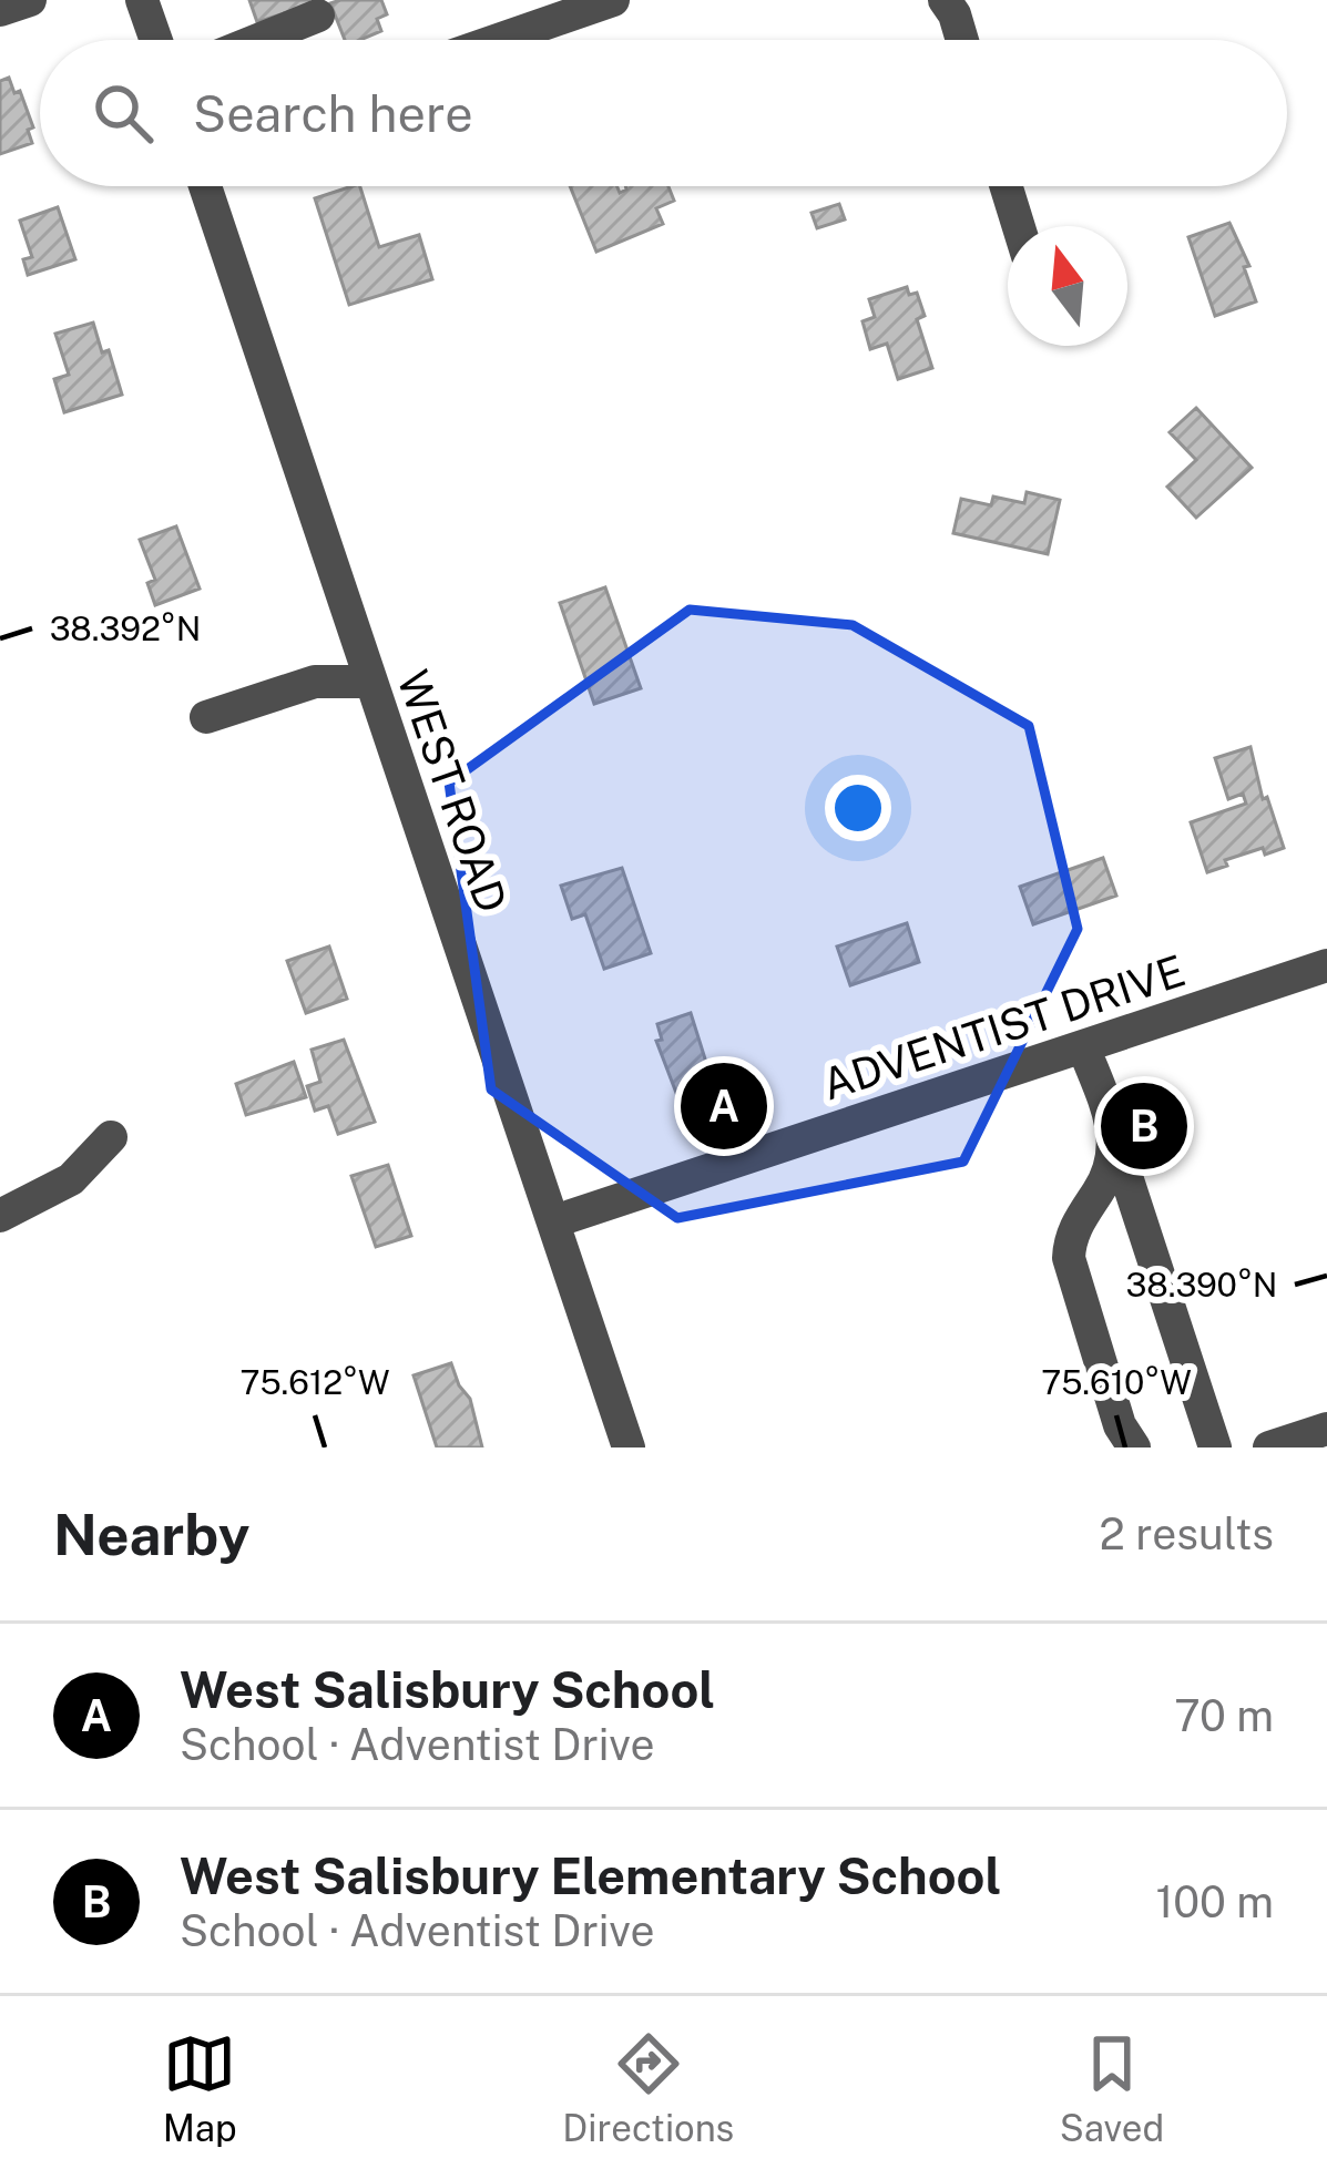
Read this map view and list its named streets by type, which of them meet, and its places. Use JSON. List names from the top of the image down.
{
  "streets": {
    "street": ["WEST ROAD", "ADVENTIST DRIVE"]
  },
  "crossings": [
    ["WEST ROAD", "ADVENTIST DRIVE"]
  ],
  "north": "top",
  "page": {
    "search": "Search here",
    "pins": ["A", "B"],
    "heading": ["Nearby", "2 results"],
    "list": [
      {
        "mark": "A",
        "name": "West Salisbury School",
        "note": "School · Adventist Drive",
        "value": "70 m"
      },
      {
        "mark": "B",
        "name": "West Salisbury Elementary School",
        "note": "School · Adventist Drive",
        "value": "100 m"
      }
    ],
    "nav": ["Map", "Directions", "Saved"]
  },
  "coordinates": [
    "38.392°N",
    "38.390°N",
    "75.612°W",
    "75.610°W"
  ]
}
